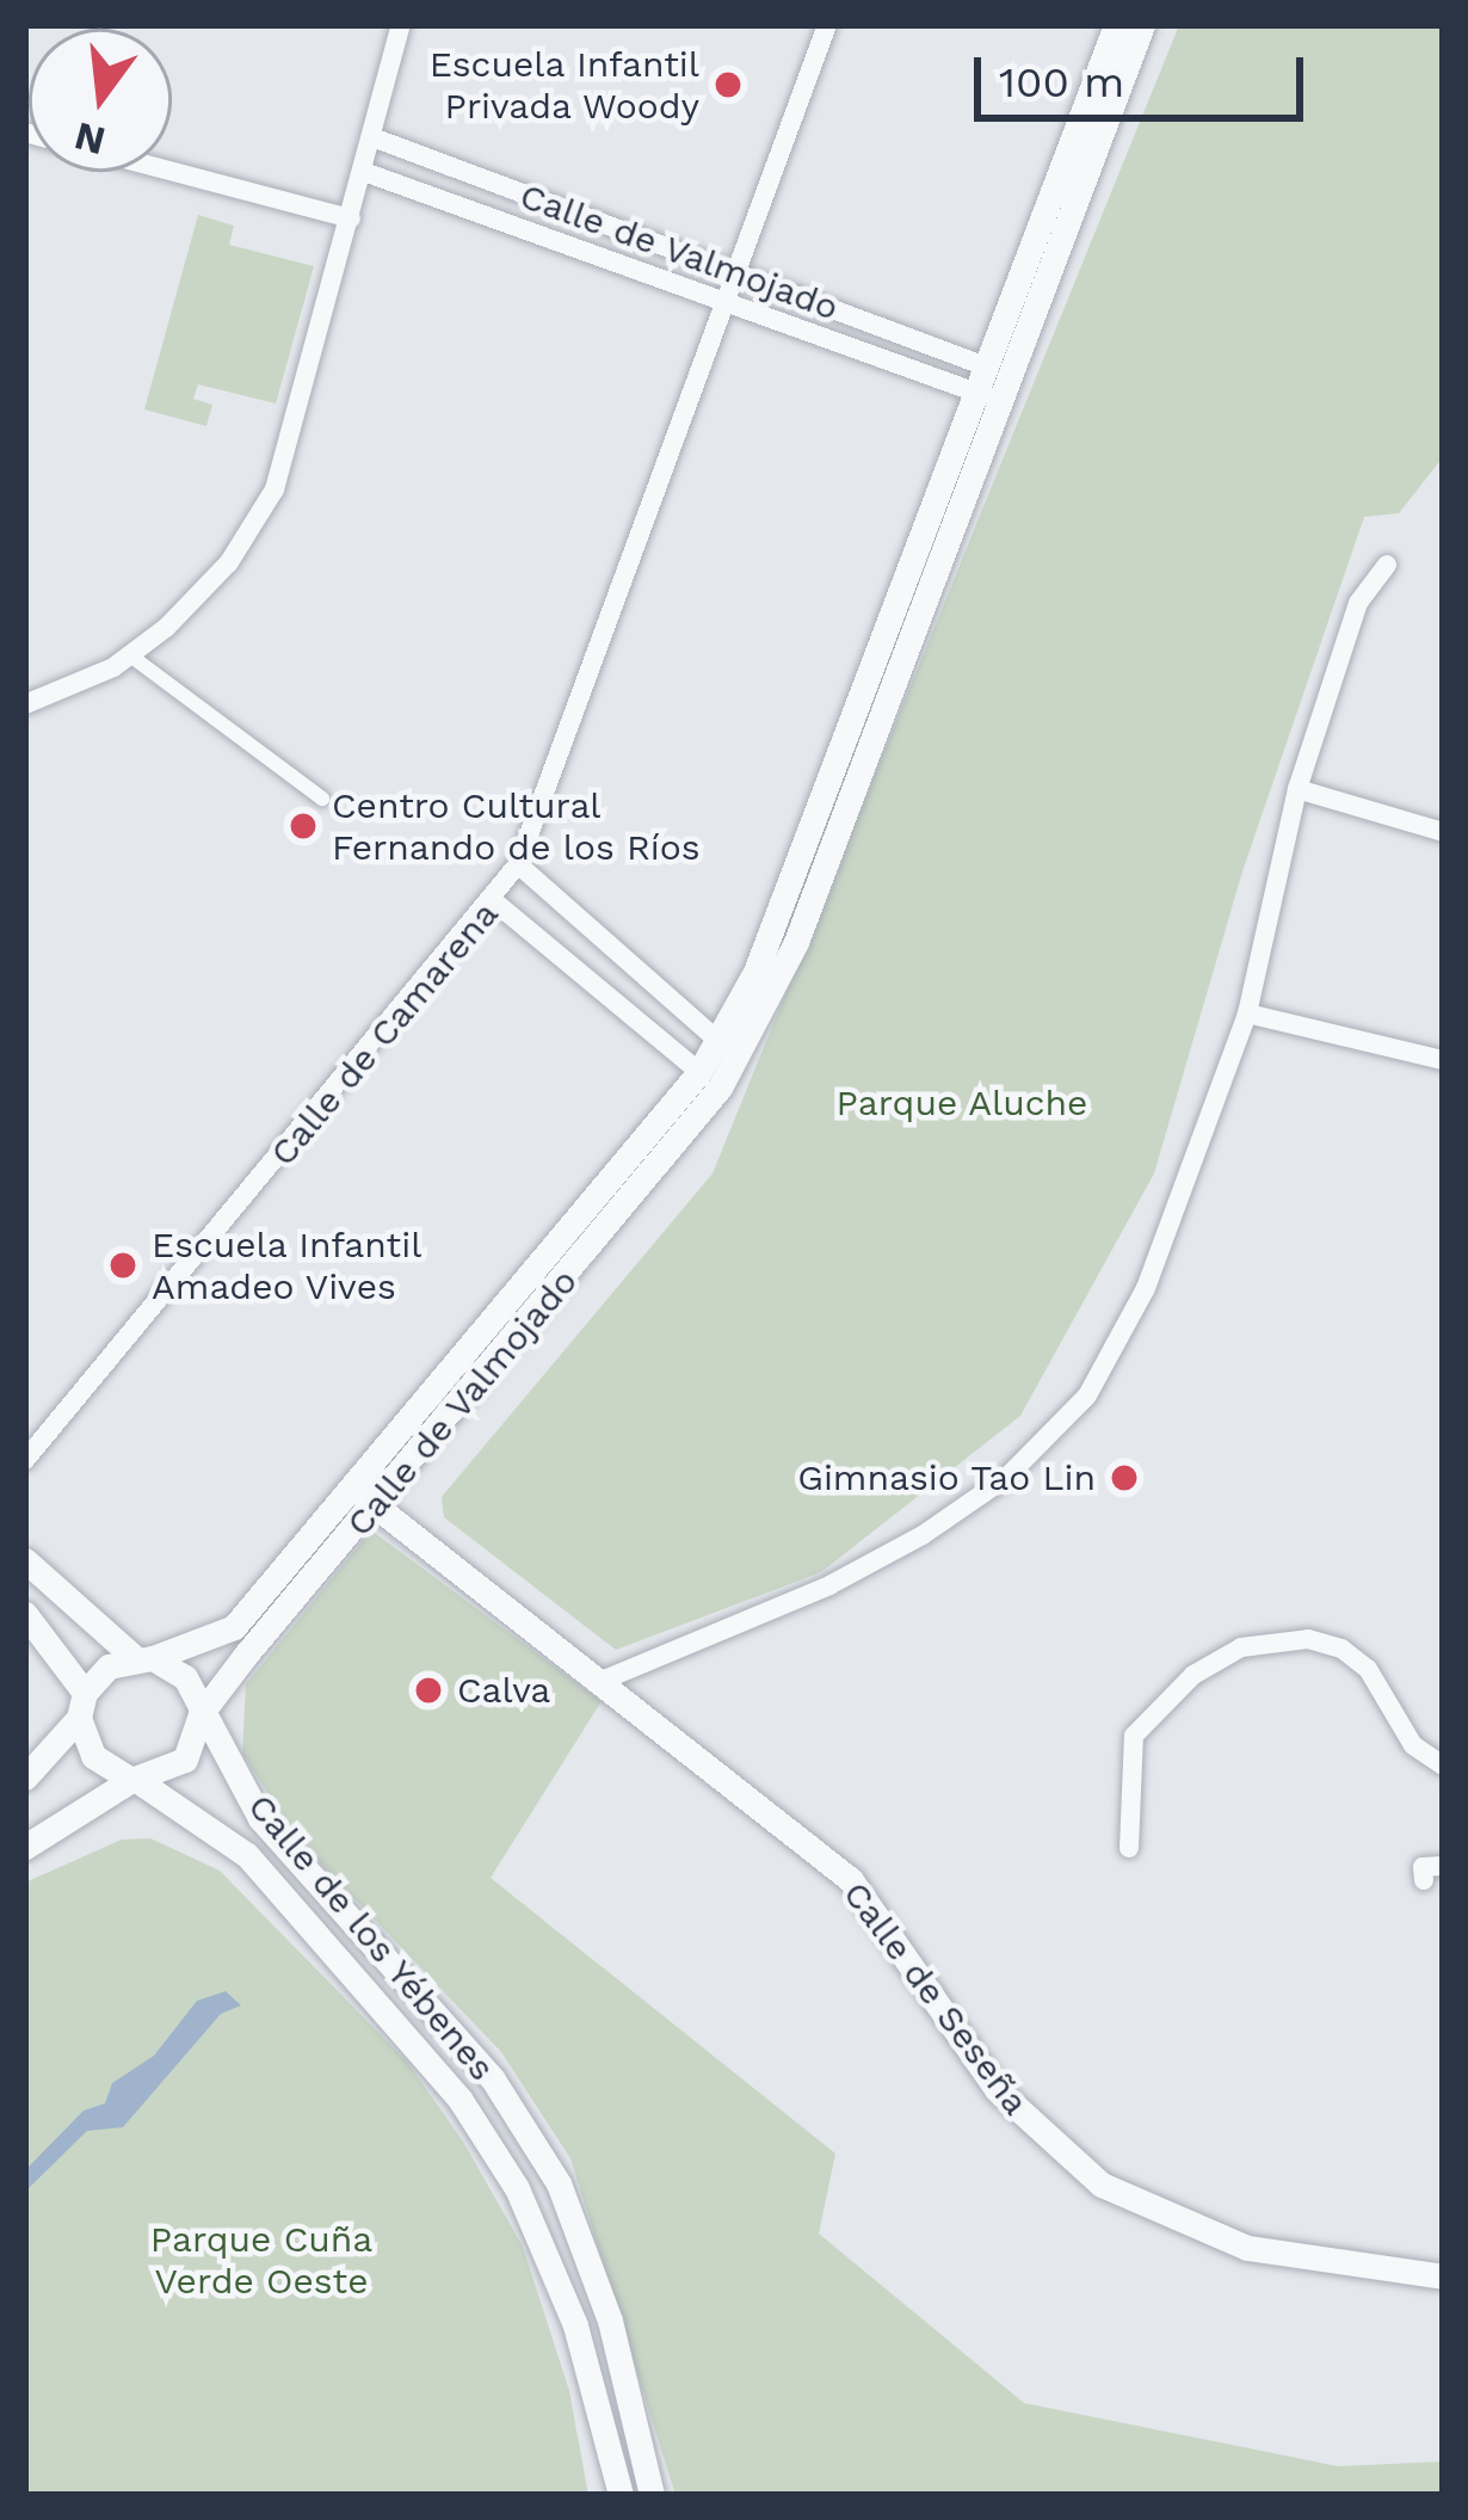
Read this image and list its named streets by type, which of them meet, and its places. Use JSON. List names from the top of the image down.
{
  "streets": {
    "street": [
      "Calle de Valmojado",
      "Calle de Camarena",
      "Calle de los Yébenes",
      "Calle de Seseña"
    ]
  },
  "crossings": [
    ["Calle de Valmojado", "Calle de Camarena"],
    ["Calle de Valmojado", "Calle de los Yébenes"],
    ["Calle de Valmojado", "Calle de Seseña"]
  ],
  "parks": ["Parque Aluche", "Parque Cuña Verde Oeste"],
  "places": [
    "Escuela Infantil Privada Woody",
    "Centro Cultural Fernando de los Ríos",
    "Escuela Infantil Amadeo Vives",
    "Gimnasio Tao Lin",
    "Calva"
  ],
  "scale_bar": "100 m",
  "north": "bottom"
}
